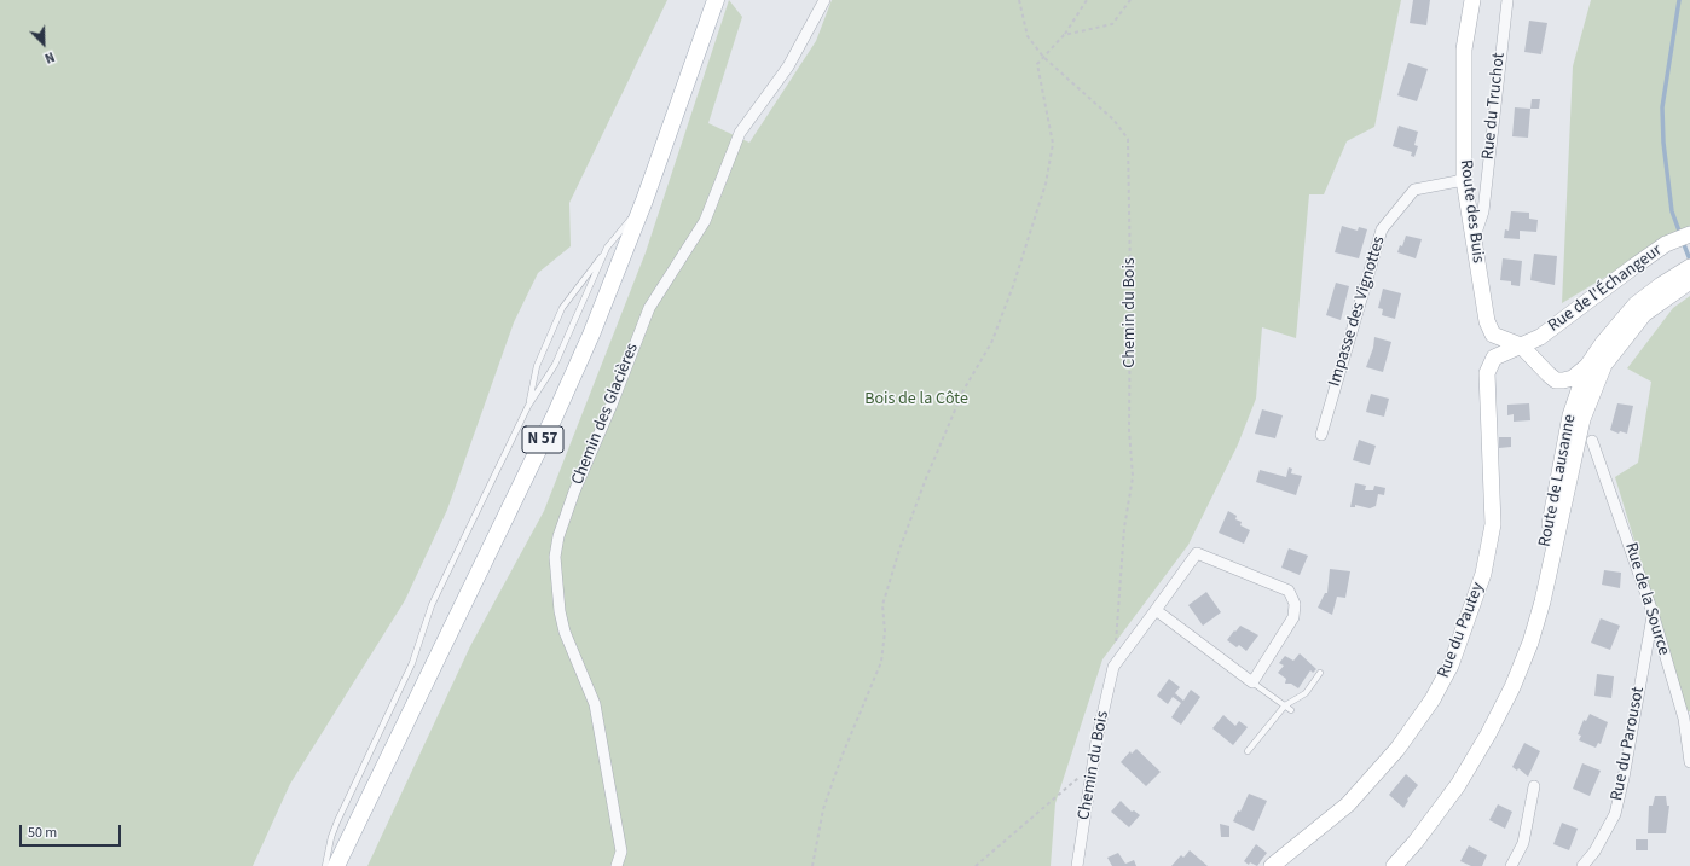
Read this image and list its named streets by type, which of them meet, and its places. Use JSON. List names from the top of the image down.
{
  "streets": {
    "main road": ["N 57"],
    "street": [
      "Rue du Truchot",
      "Route des Buis",
      "Rue de l'Échangeur",
      "Impasse des Vignottes",
      "Chemin du Bois",
      "Chemin des Glacières",
      "Route de Lausanne",
      "Rue de la Source",
      "Rue du Pautey",
      "Rue du Parousot"
    ]
  },
  "crossings": [
    ["Rue du Truchot", "Route des Buis"],
    ["Route des Buis", "Rue de l'Échangeur"],
    ["Route des Buis", "Impasse des Vignottes"],
    ["Route des Buis", "Rue du Pautey"],
    ["Rue de l'Échangeur", "Rue du Pautey"],
    ["Rue de la Source", "Rue du Parousot"]
  ],
  "parks": ["Bois de la Côte"],
  "scale_bar": "50 m",
  "north": "bottom right"
}
